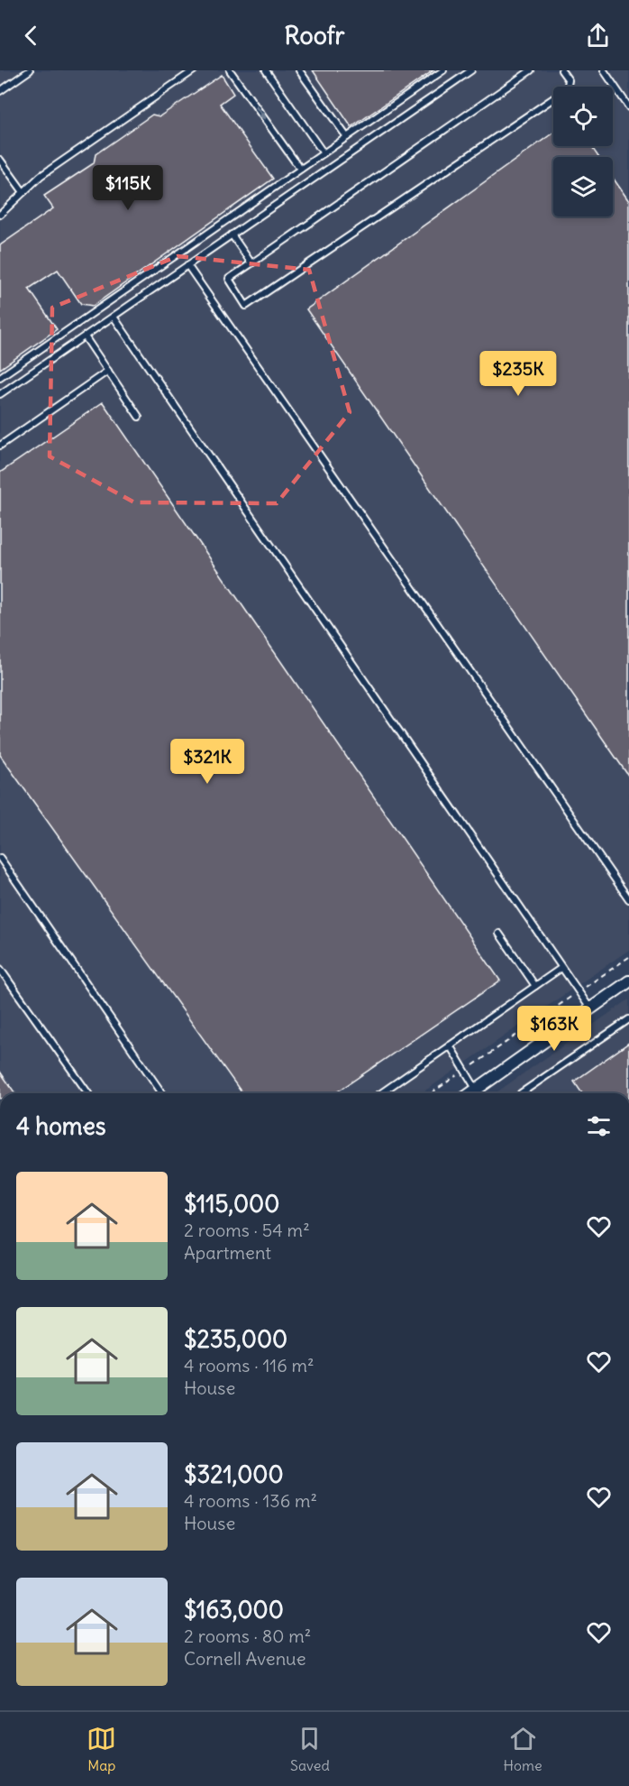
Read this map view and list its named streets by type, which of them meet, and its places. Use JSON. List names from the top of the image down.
{
  "page": {
    "header": "Roofr",
    "price": [
      "$115K",
      "$235K",
      "$321K",
      "$163K"
    ],
    "heading": "4 homes",
    "list": [
      {
        "name": "$115,000",
        "note": "2 rooms · 54 m² · Apartment"
      },
      {
        "name": "$235,000",
        "note": "4 rooms · 116 m² · House"
      },
      {
        "name": "$321,000",
        "note": "4 rooms · 136 m² · House"
      },
      {
        "name": "$163,000",
        "note": "2 rooms · 80 m² · Cornell Avenue"
      }
    ],
    "tabs": ["Map", "Saved", "Home"]
  }
}
